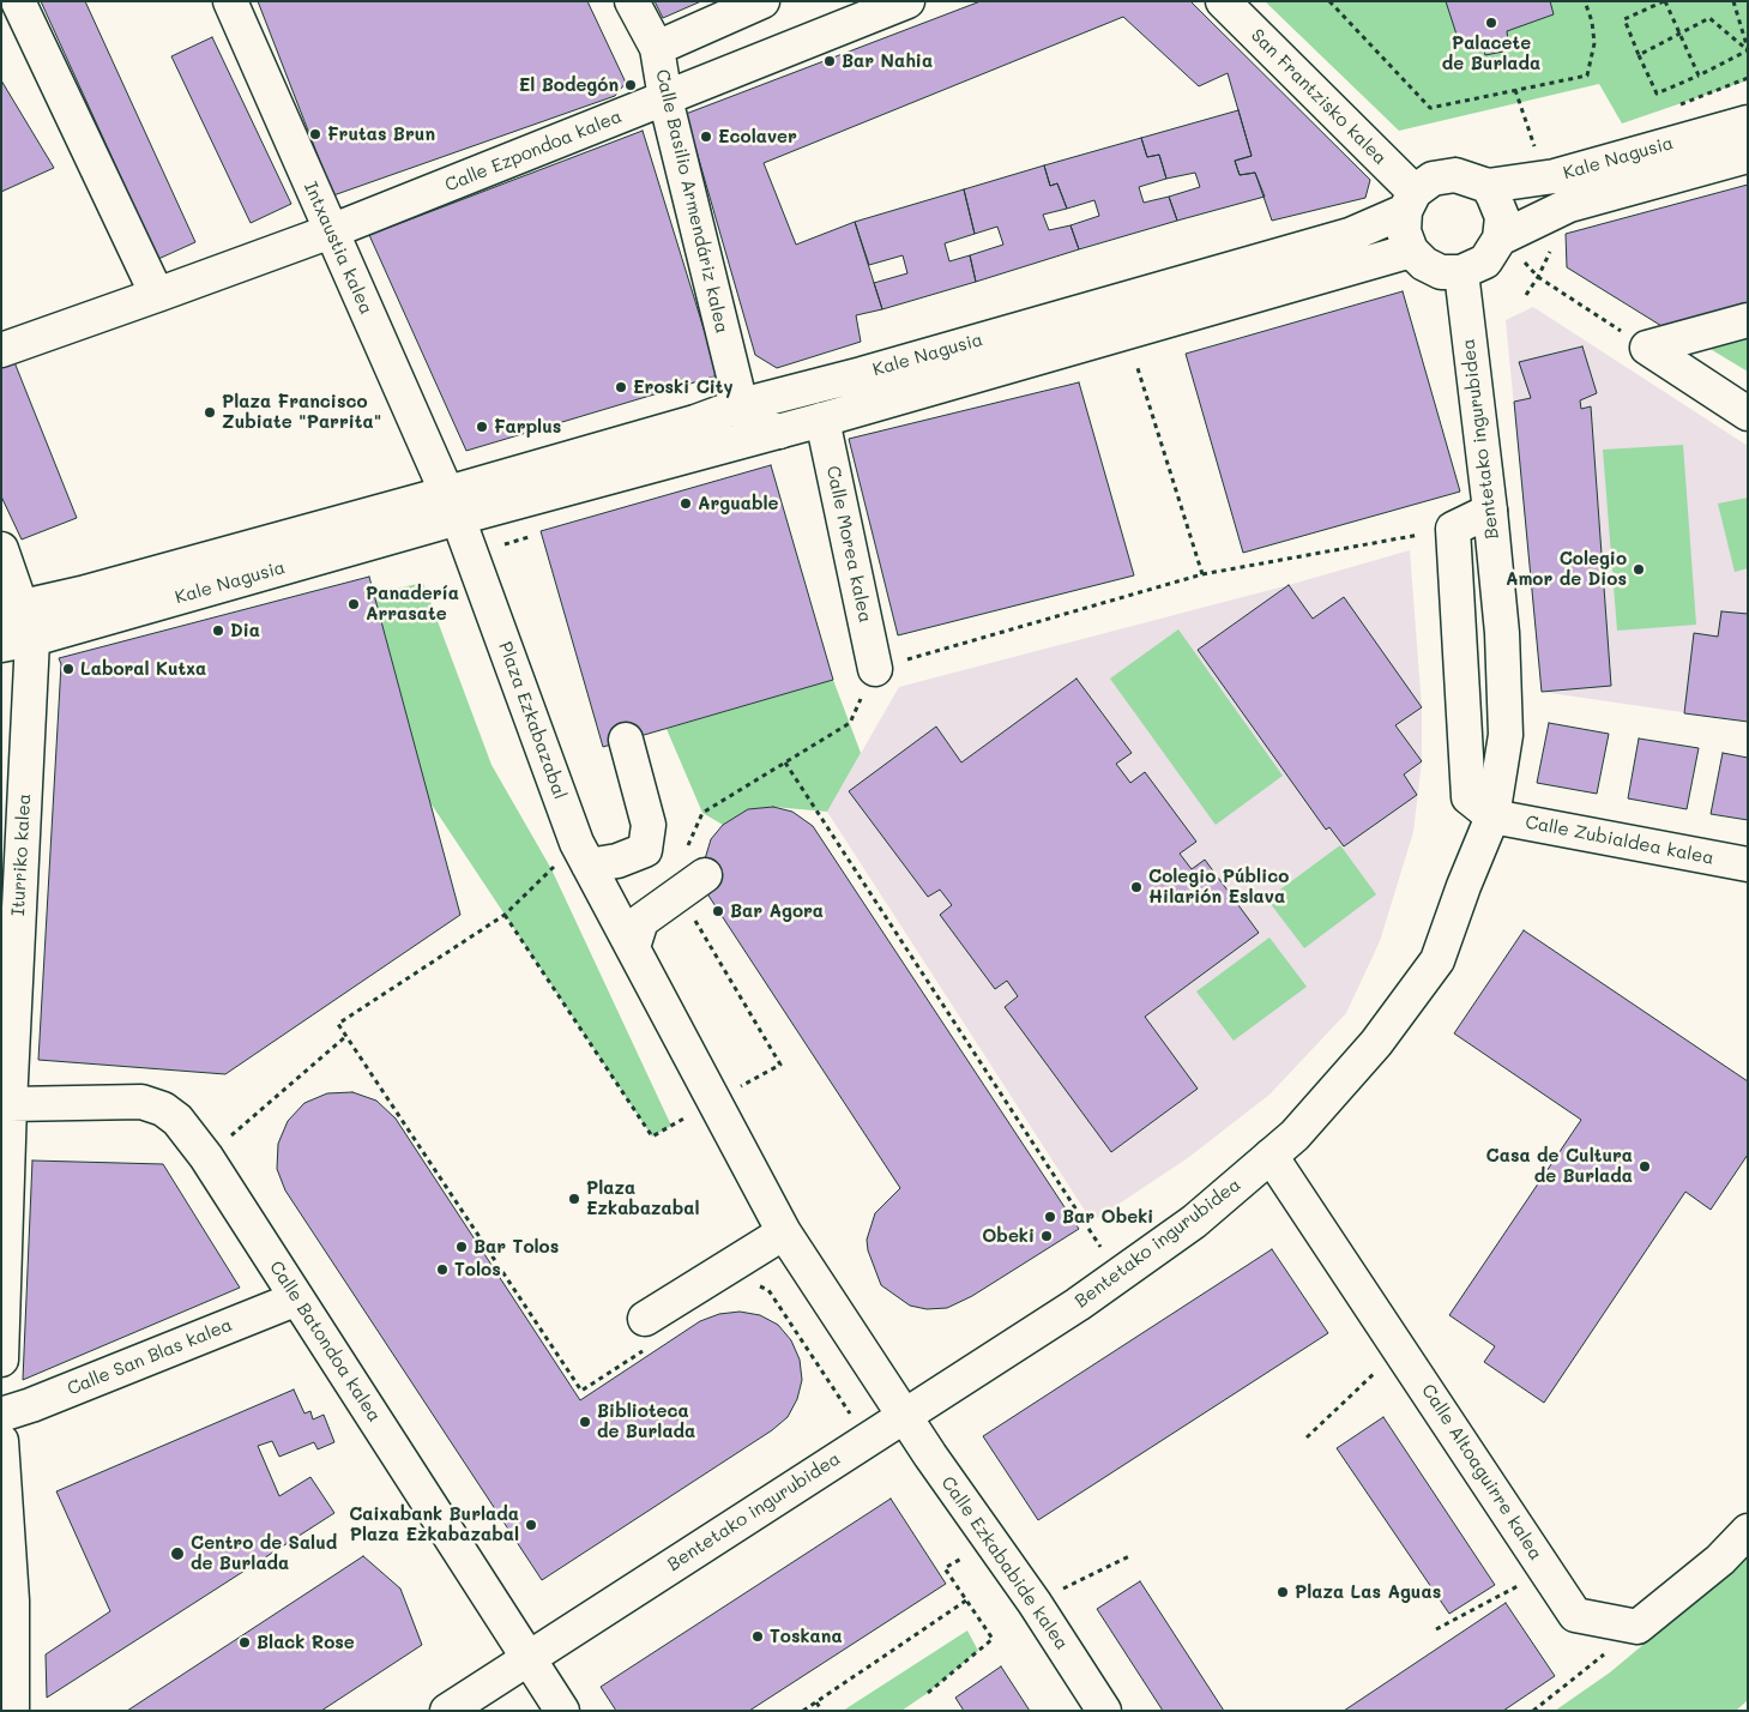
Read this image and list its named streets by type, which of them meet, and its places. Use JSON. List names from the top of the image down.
{
  "streets": {
    "street": [
      "San Frantzisko kalea",
      "Calle Ezpondoa kalea",
      "Kale Nagusia",
      "Calle Basilio Armendáriz kalea",
      "Intxaustia kalea",
      "Bentetako ingurubidea",
      "Calle Morea kalea",
      "Plaza Ezkabazabal",
      "Calle Zubialdea kalea",
      "Iturriko kalea",
      "Calle Batondoa kalea",
      "Calle San Blas kalea",
      "Calle Altoaguirre kalea",
      "Calle Ezkababide kalea"
    ]
  },
  "crossings": [
    ["San Frantzisko kalea", "Kale Nagusia"],
    ["San Frantzisko kalea", "Bentetako ingurubidea"],
    ["Calle Ezpondoa kalea", "Calle Basilio Armendáriz kalea"],
    ["Calle Ezpondoa kalea", "Intxaustia kalea"],
    ["Kale Nagusia", "Calle Basilio Armendáriz kalea"],
    ["Kale Nagusia", "Intxaustia kalea"],
    ["Kale Nagusia", "Bentetako ingurubidea"],
    ["Kale Nagusia", "Calle Morea kalea"],
    ["Kale Nagusia", "Plaza Ezkabazabal"],
    ["Kale Nagusia", "Iturriko kalea"],
    ["Intxaustia kalea", "Plaza Ezkabazabal"],
    ["Bentetako ingurubidea", "Plaza Ezkabazabal"],
    ["Bentetako ingurubidea", "Calle Zubialdea kalea"],
    ["Bentetako ingurubidea", "Calle Batondoa kalea"],
    ["Bentetako ingurubidea", "Calle Altoaguirre kalea"],
    ["Bentetako ingurubidea", "Calle Ezkababide kalea"],
    ["Plaza Ezkabazabal", "Calle Ezkababide kalea"],
    ["Iturriko kalea", "Calle Batondoa kalea"],
    ["Calle Batondoa kalea", "Calle San Blas kalea"]
  ],
  "places": [
    "Palacete de Burlada",
    "Bar Nahia",
    "El Bodegón",
    "Frutas Brun",
    "Ecolaver",
    "Eroski City",
    "Plaza Francisco Zubiate \"Parrita\"",
    "Farplus",
    "Arguable",
    "Colegio Amor de Dios",
    "Panadería Arrasate",
    "Dia",
    "Laboral Kutxa",
    "Colegio Público Hilarión Eslava",
    "Bar Agora",
    "Casa de Cultura de Burlada",
    "Plaza Ezkabazabal",
    "Bar Obeki",
    "Obeki",
    "Bar Tolos",
    "Tolos",
    "Biblioteca de Burlada",
    "Caixabank Burlada Plaza Ezkabazabal",
    "Centro de Salud de Burlada",
    "Plaza Las Aguas",
    "Toskana",
    "Black Rose"
  ]
}
